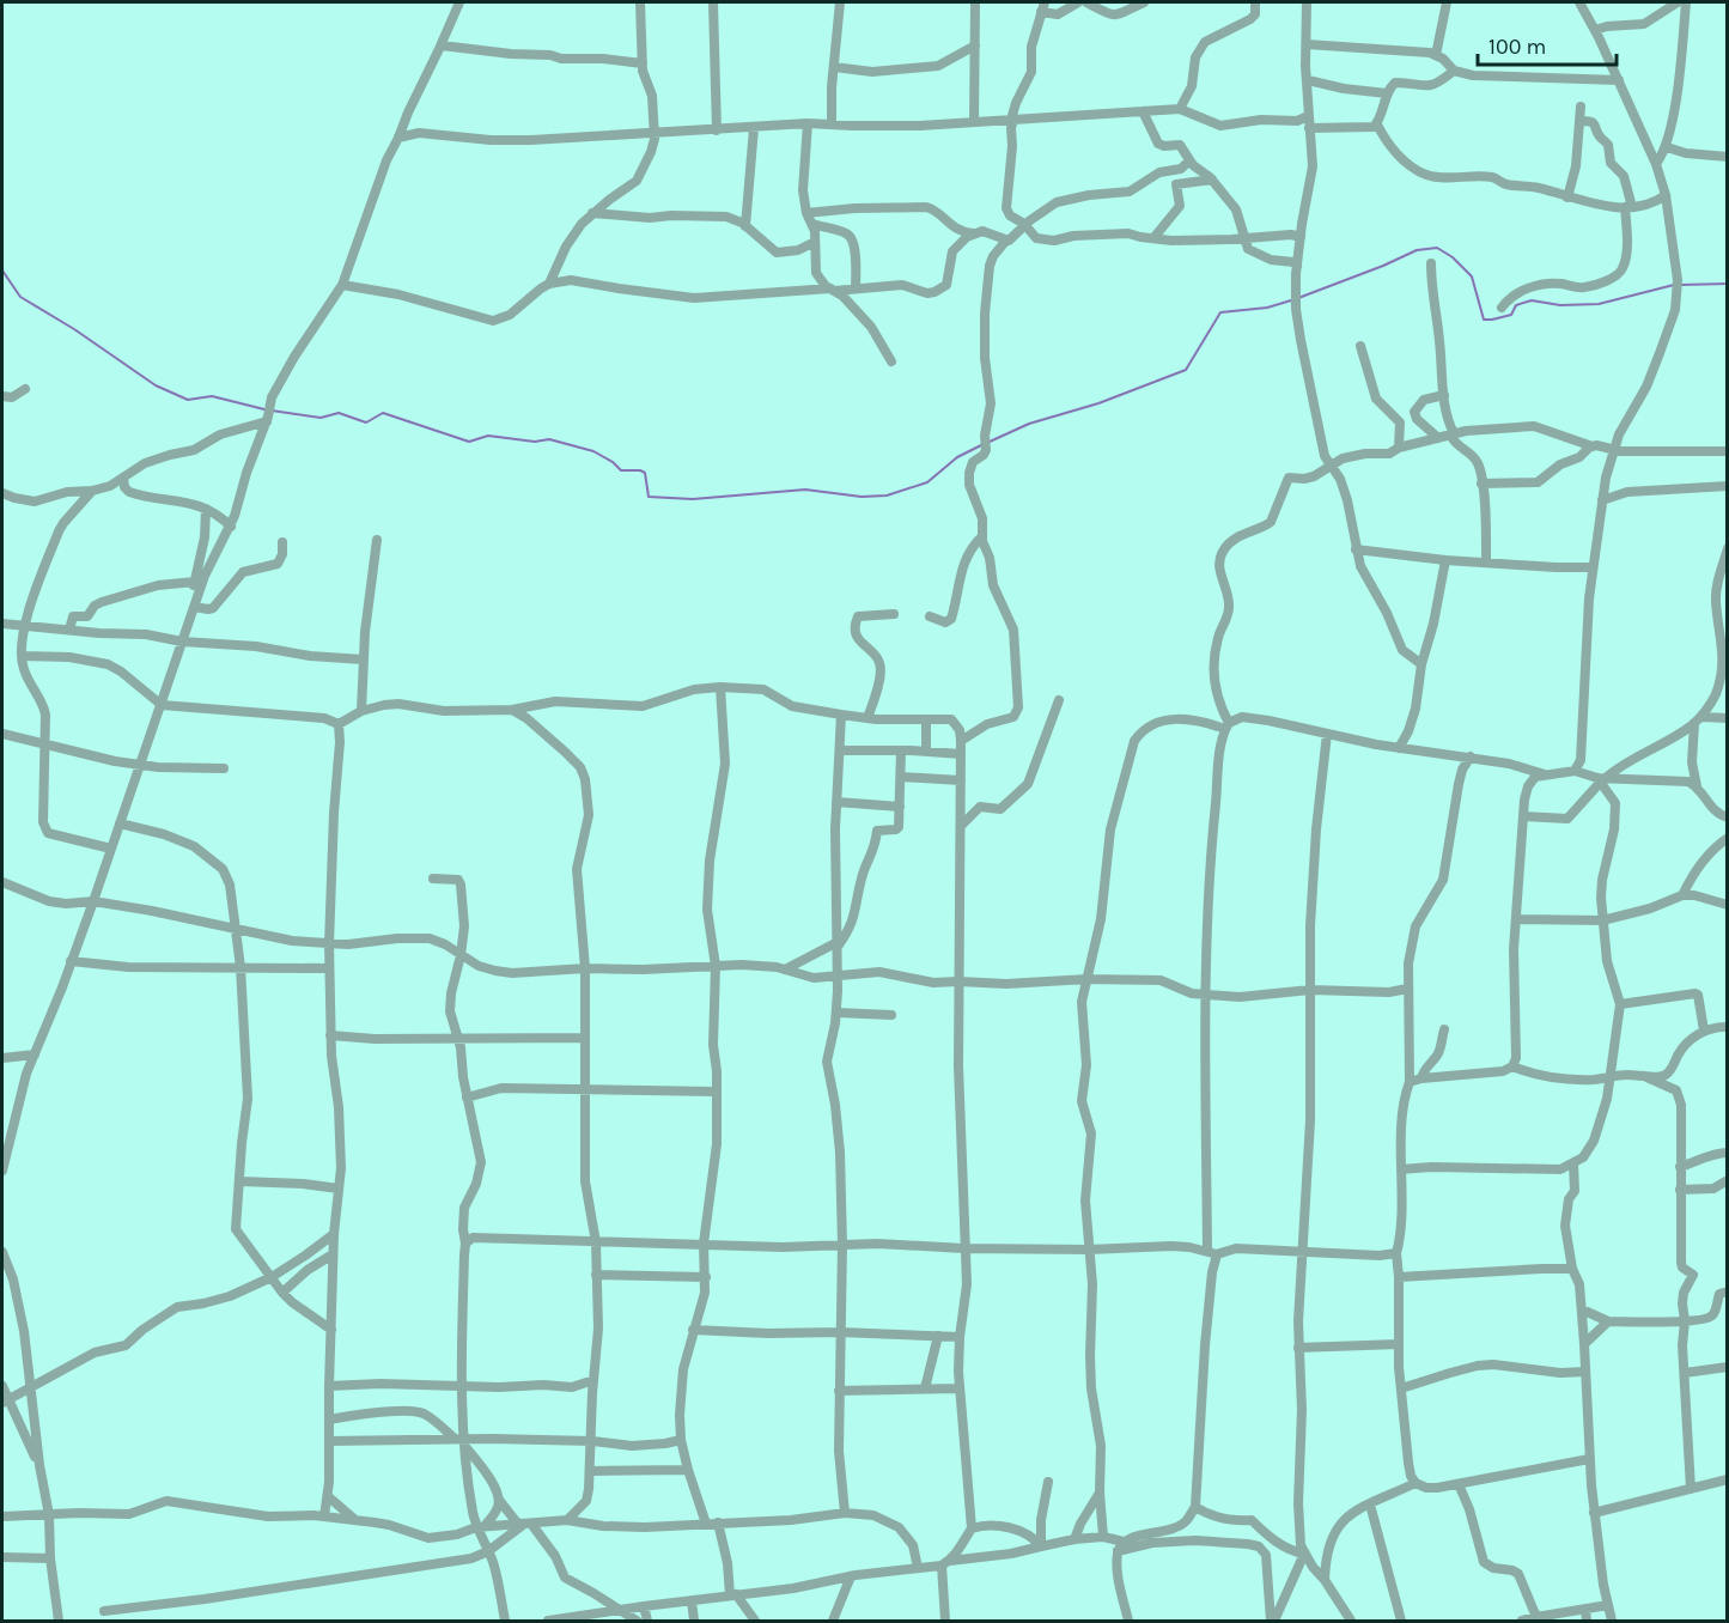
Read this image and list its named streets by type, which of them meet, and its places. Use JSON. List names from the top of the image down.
{
  "scale_bar": "100 m"
}
